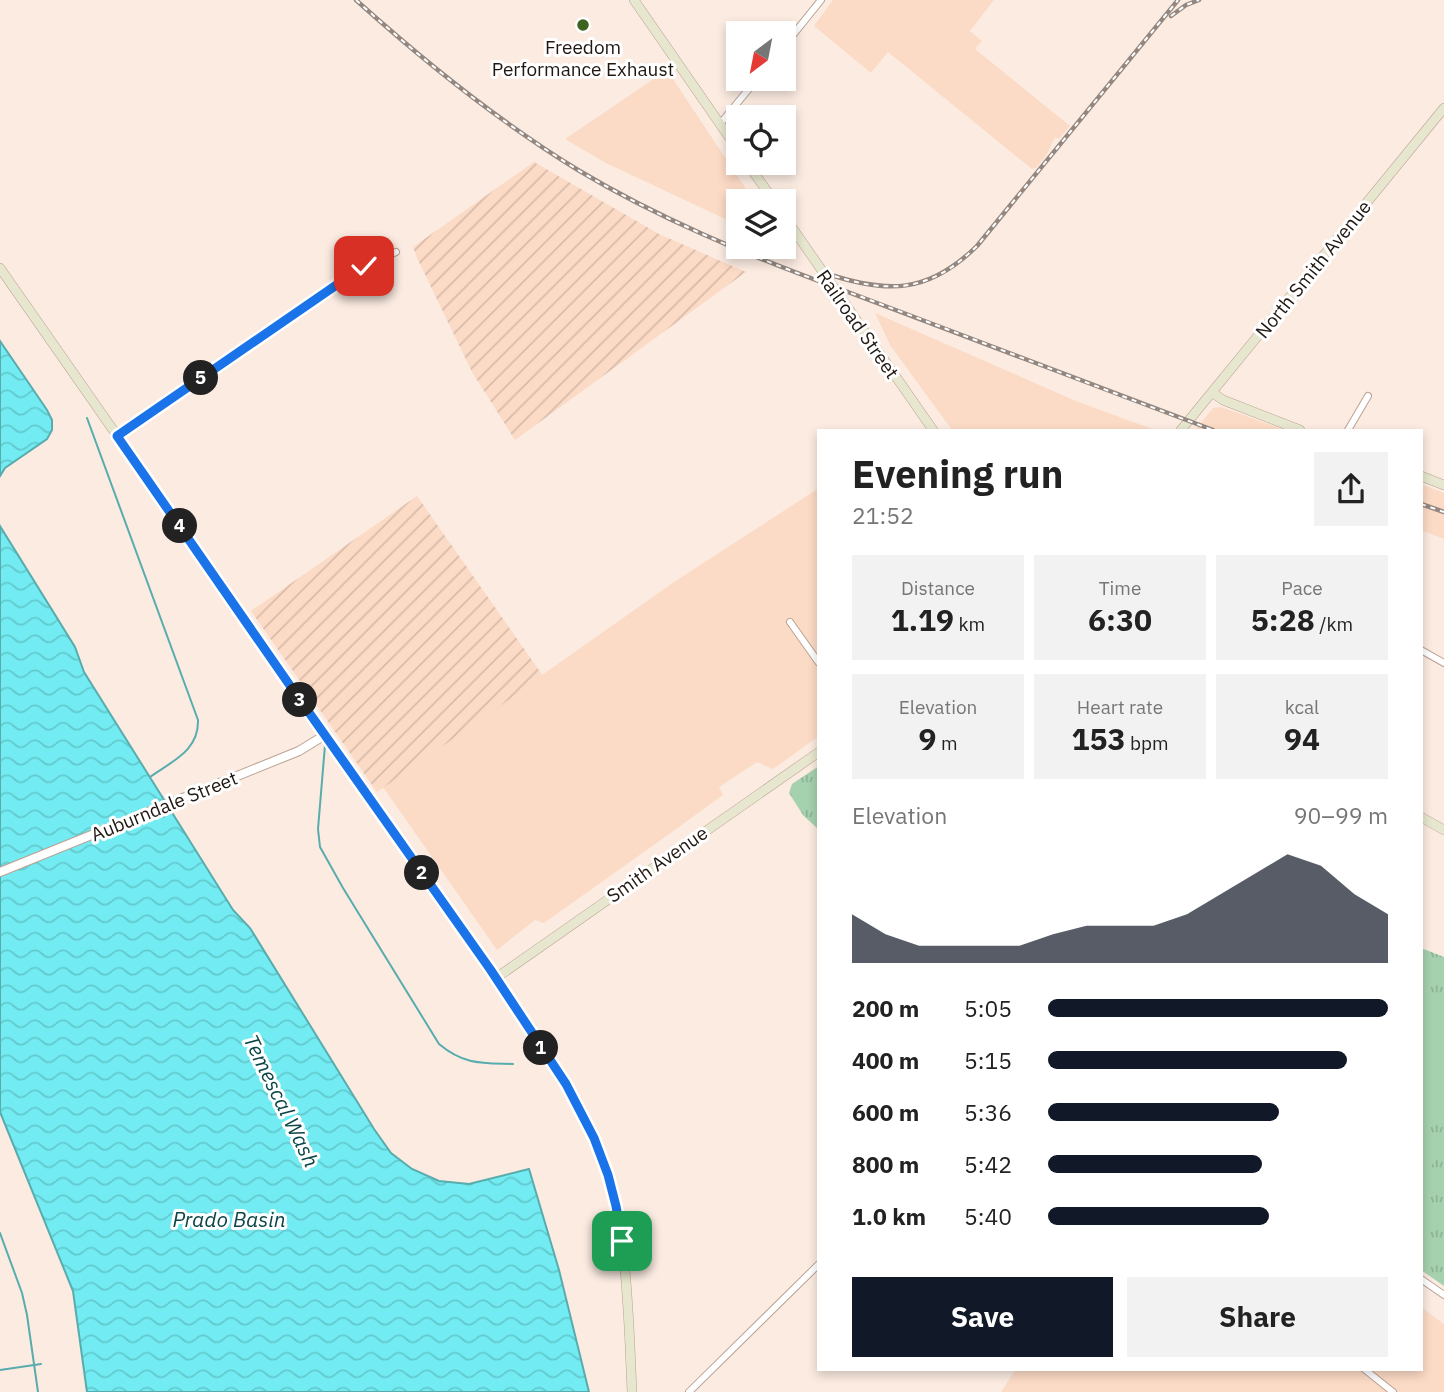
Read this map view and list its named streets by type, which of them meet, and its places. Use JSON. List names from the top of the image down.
{
  "streets": {
    "main road": ["North Smith Avenue", "Railroad Street", "Smith Avenue"],
    "street": ["Auburndale Street"]
  },
  "water": ["Temescal Wash", "Prado Basin"],
  "places": ["Freedom Performance Exhaust"],
  "north": "bottom left",
  "page": {
    "pins": [
      "5",
      "4",
      "3",
      "2",
      "1"
    ],
    "heading": ["Evening run", "21:52"],
    "stats": [
      ["Distance", "1.19 km"],
      ["Time", "6:30"],
      ["Pace", "5:28 /km"],
      ["Elevation", "9 m"],
      ["Heart rate", "153 bpm"],
      ["kcal", "94"]
    ],
    "chart": ["Elevation", "90–99 m"],
    "list": [
      {
        "name": "200 m",
        "note": "5:05"
      },
      {
        "name": "400 m",
        "note": "5:15"
      },
      {
        "name": "600 m",
        "note": "5:36"
      },
      {
        "name": "800 m",
        "note": "5:42"
      },
      {
        "name": "1.0 km",
        "note": "5:40"
      }
    ],
    "buttons": ["Save", "Share"]
  }
}
